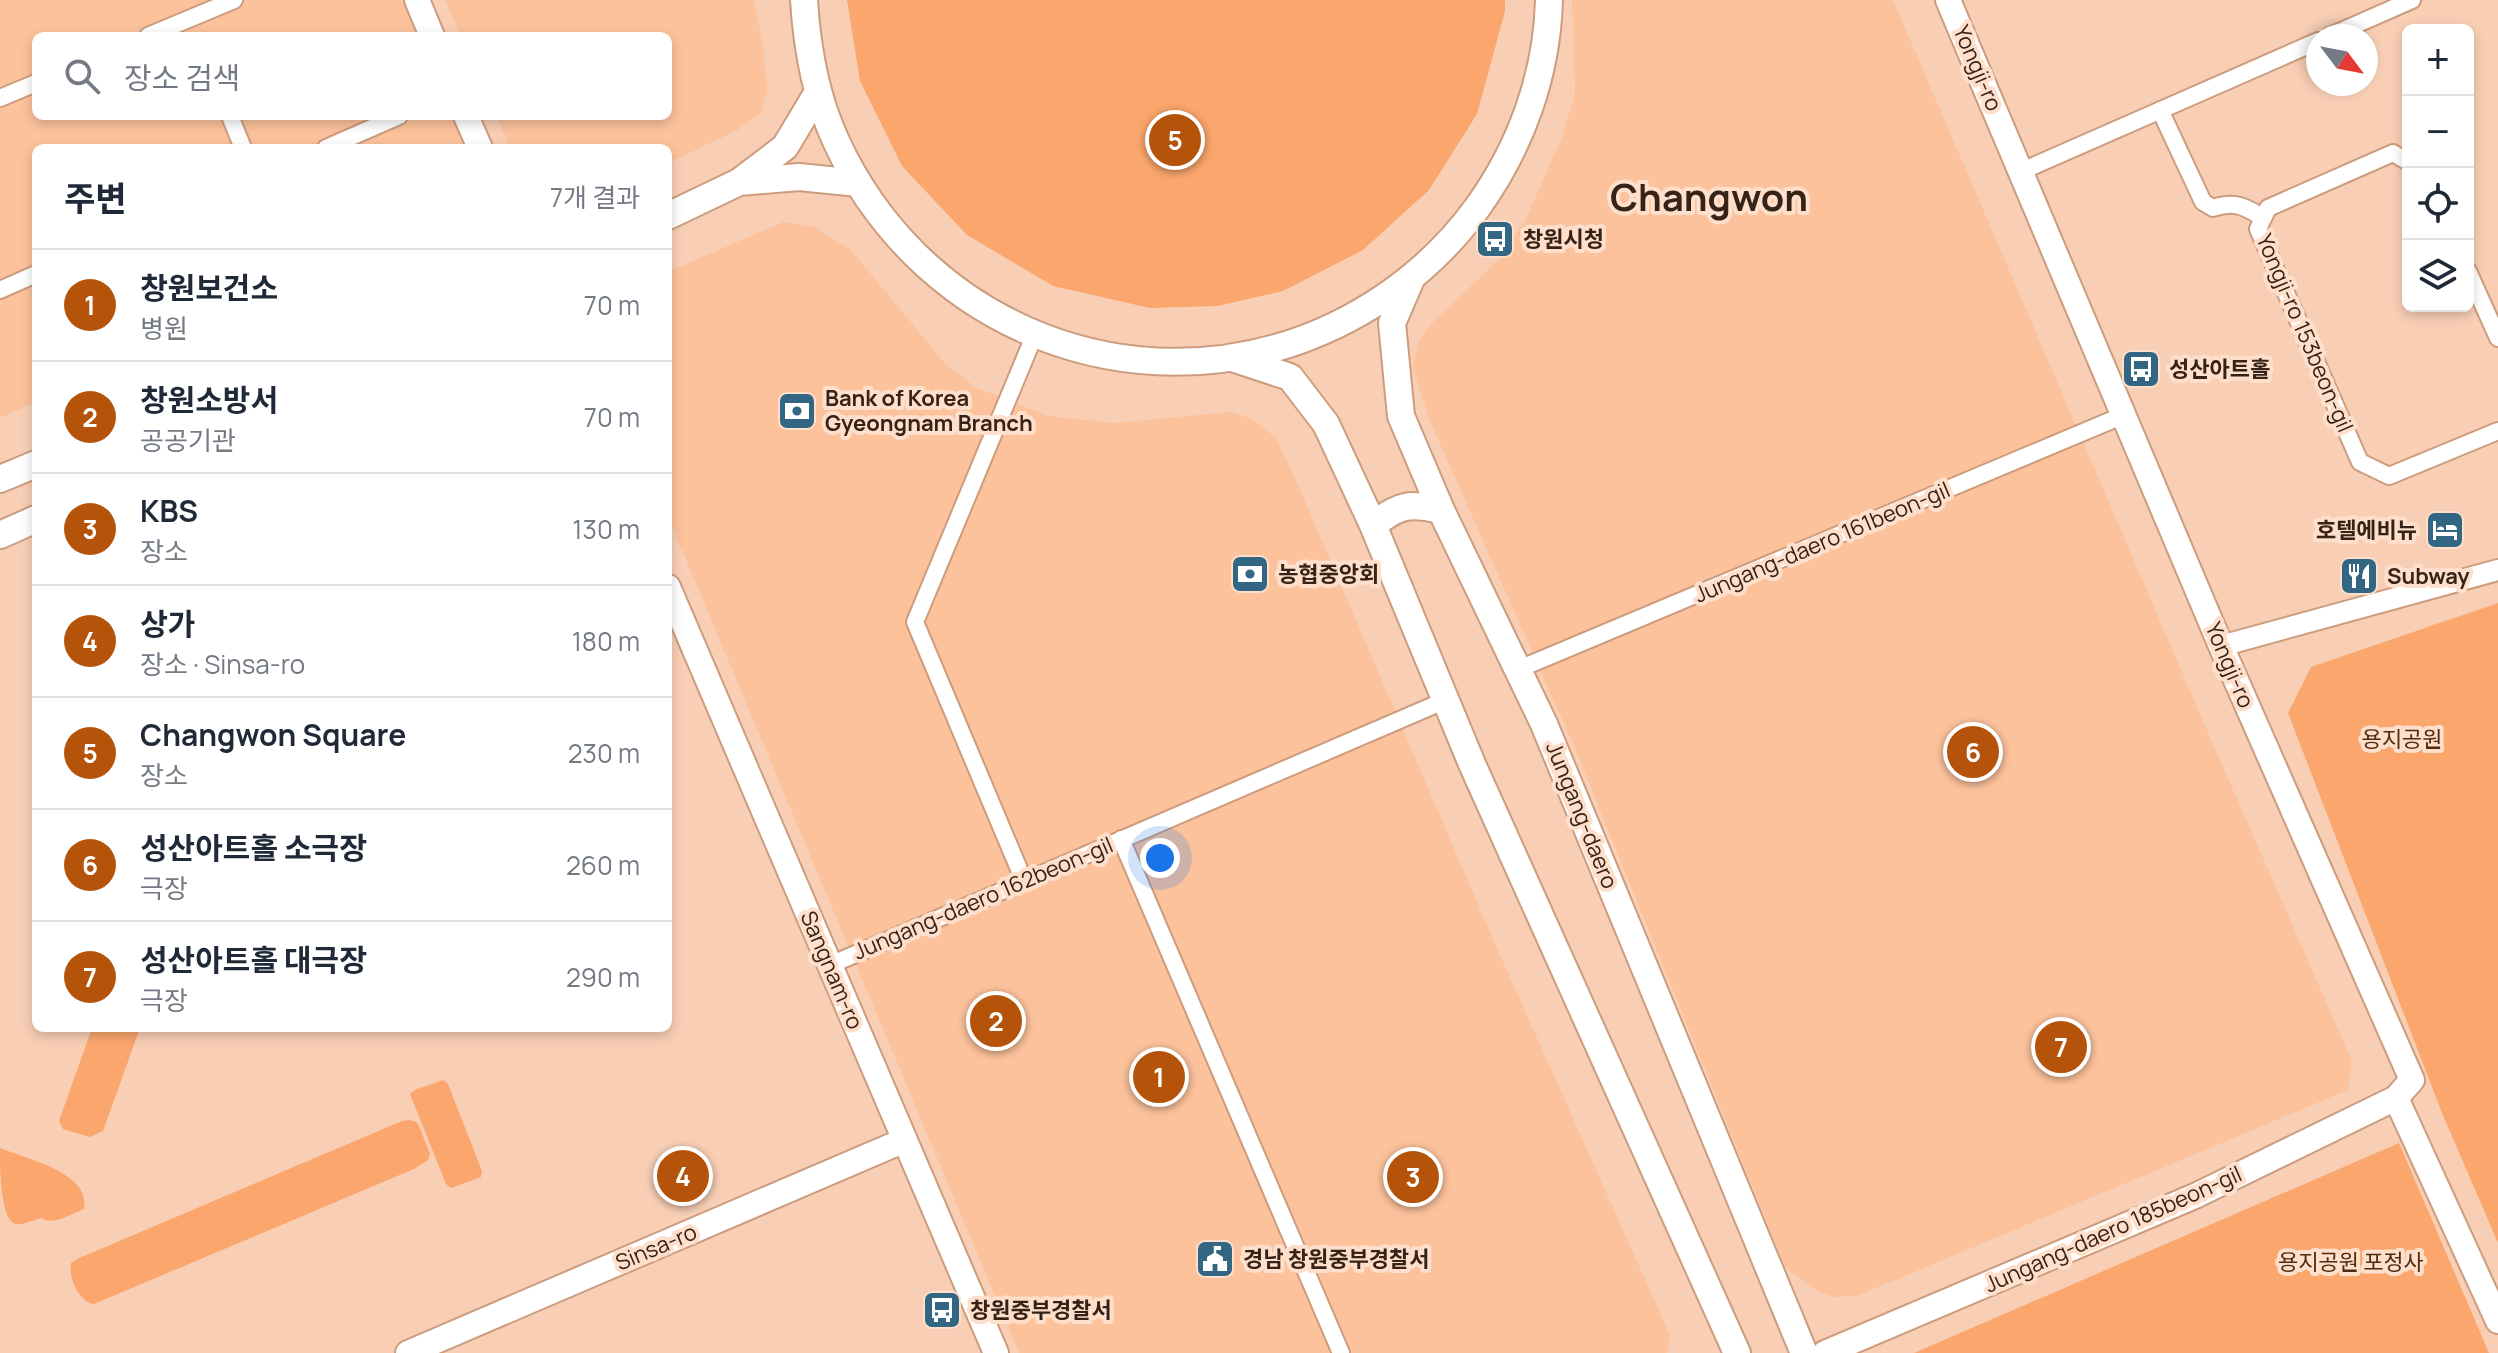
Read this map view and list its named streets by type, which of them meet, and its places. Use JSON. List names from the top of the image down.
{
  "streets": {
    "main road": [
      "Yongji-ro",
      "Jungang-daero",
      "Sangnam-ro",
      "Jungang-daero 185beon-gil",
      "Sinsa-ro"
    ],
    "street": ["Yongji-ro 153beon-gil", "Jungang-daero 161beon-gil", "Jungang-daero 162beon-gil"]
  },
  "crossings": [
    ["Yongji-ro", "Jungang-daero 161beon-gil"],
    ["Yongji-ro", "Jungang-daero 185beon-gil"],
    ["Jungang-daero 161beon-gil", "Jungang-daero"],
    ["Jungang-daero 162beon-gil", "Sangnam-ro"],
    ["Sangnam-ro", "Sinsa-ro"]
  ],
  "districts": ["Changwon"],
  "parks": ["용지공원", "용지공원 포정사"],
  "places": {
    "bus stop": ["창원시청", "성산아트홀", "창원중부경찰서"],
    "bank": ["Bank of Korea Gyeongnam Branch", "농협중앙회"],
    "hotel": ["호텔에비뉴"],
    "restaurant": ["Subway"],
    "public building": ["경남 창원중부경찰서"]
  },
  "north": "bottom right",
  "page": {
    "map_buttons": ["+", "−"],
    "search": "장소 검색",
    "pins": [
      "5",
      "6",
      "2",
      "7",
      "1",
      "4",
      "3"
    ],
    "heading": ["주변", "7개 결과"],
    "list": [
      {
        "mark": "1",
        "name": "창원보건소",
        "note": "병원",
        "value": "70 m"
      },
      {
        "mark": "2",
        "name": "창원소방서",
        "note": "공공기관",
        "value": "70 m"
      },
      {
        "mark": "3",
        "name": "KBS",
        "note": "장소",
        "value": "130 m"
      },
      {
        "mark": "4",
        "name": "상가",
        "note": "장소 · Sinsa-ro",
        "value": "180 m"
      },
      {
        "mark": "5",
        "name": "Changwon Square",
        "note": "장소",
        "value": "230 m"
      },
      {
        "mark": "6",
        "name": "성산아트홀 소극장",
        "note": "극장",
        "value": "260 m"
      },
      {
        "mark": "7",
        "name": "성산아트홀 대극장",
        "note": "극장",
        "value": "290 m"
      }
    ]
  }
}
